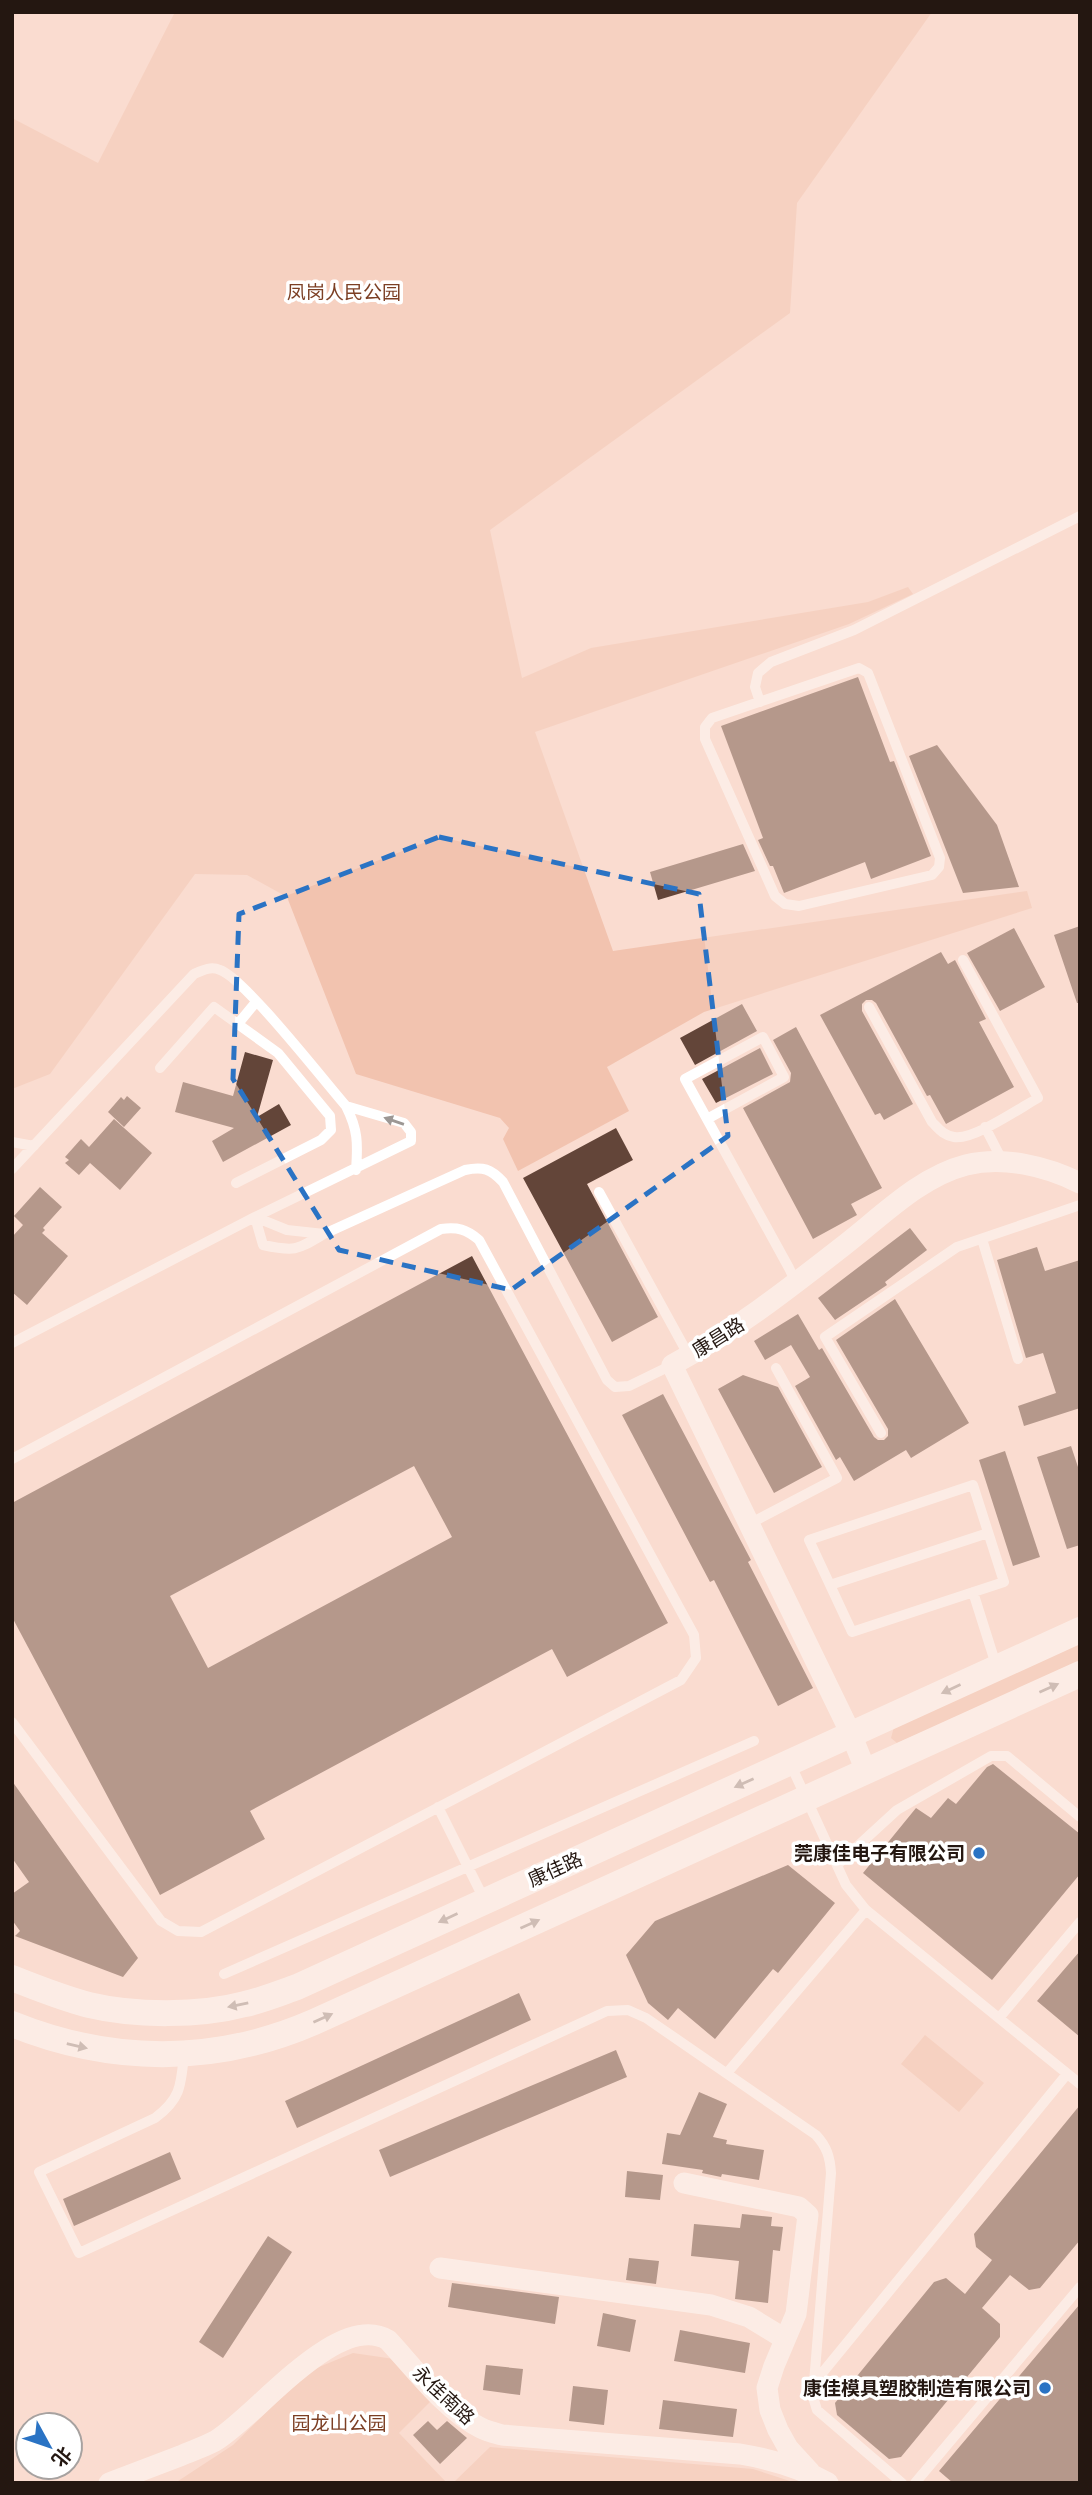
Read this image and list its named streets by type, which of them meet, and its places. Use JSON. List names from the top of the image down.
{
  "streets": {
    "street": ["康昌路", "康佳路", "永佳南路"]
  },
  "crossings": [
    ["康昌路", "康佳路"]
  ],
  "parks": ["凤岗人民公园", "园龙山公园"],
  "places": ["莞康佳电子有限公司", "康佳模具塑胶制造有限公司"],
  "north": "bottom right"
}
